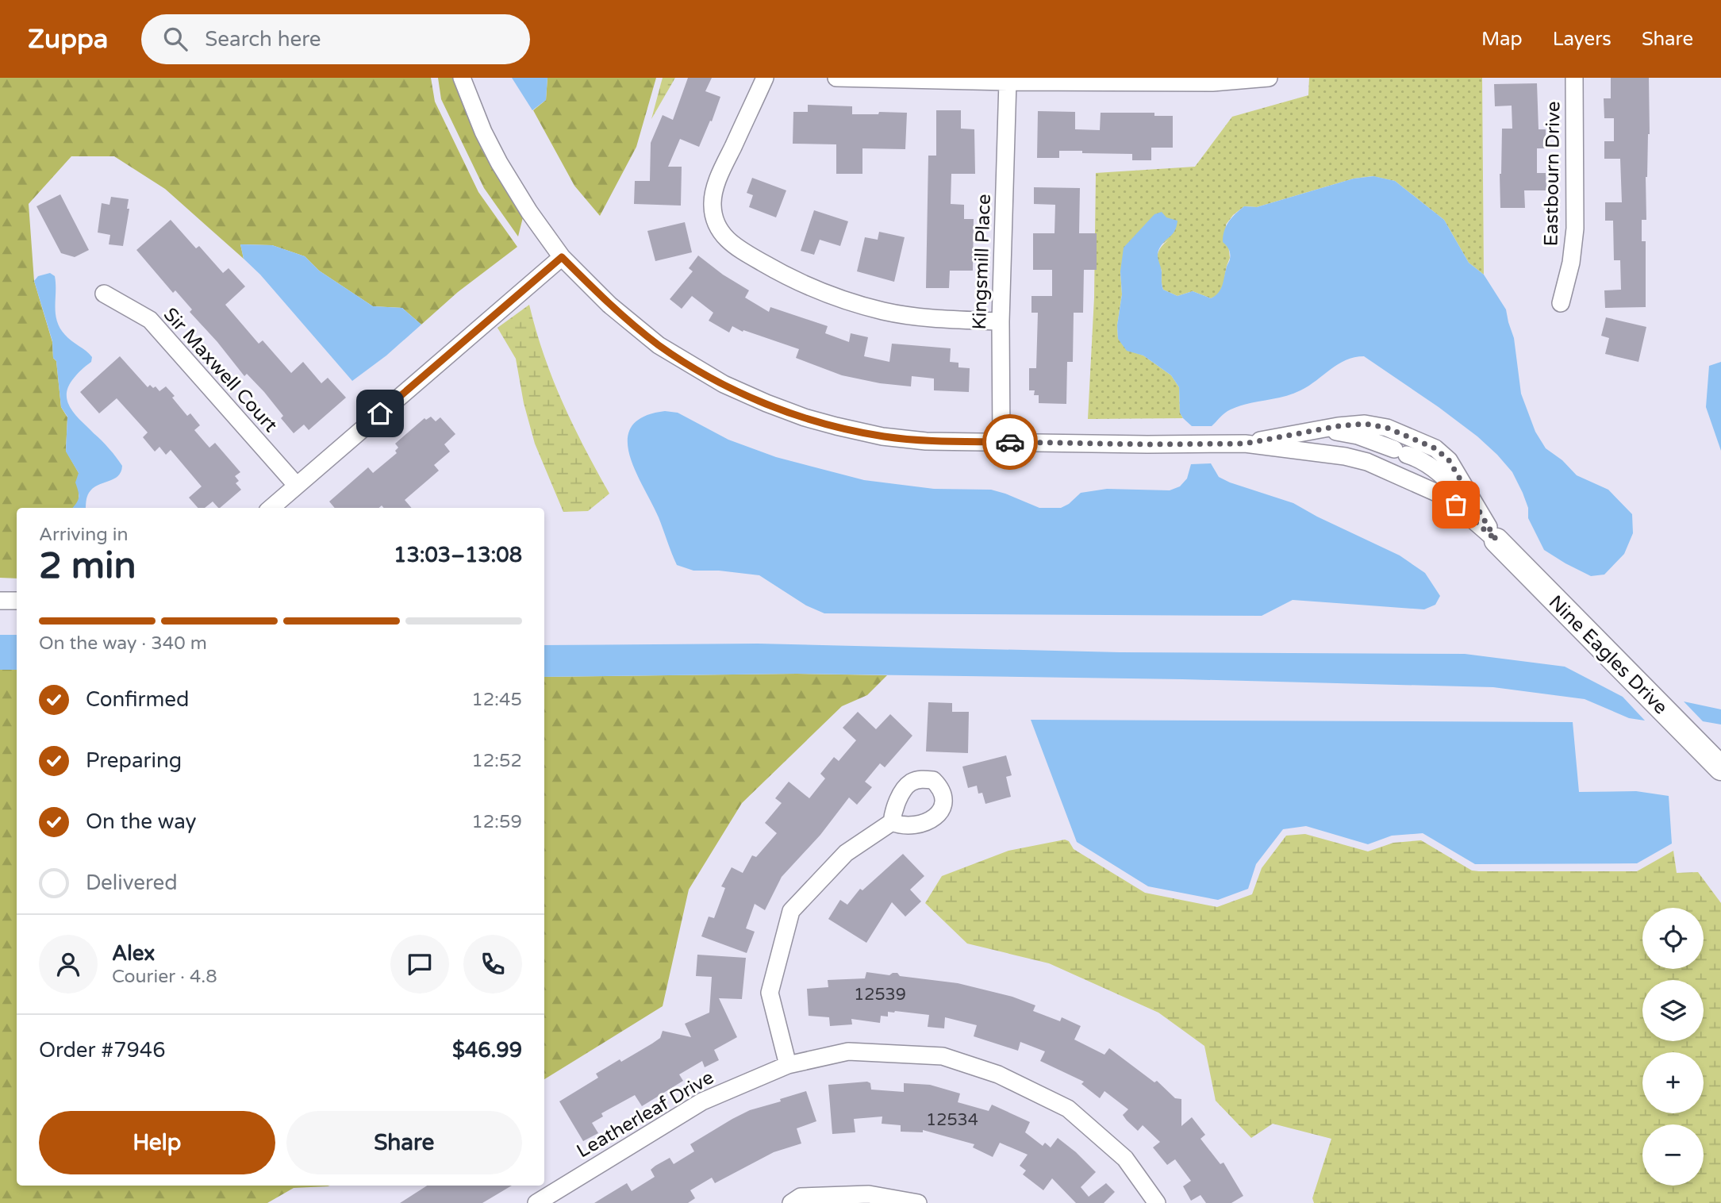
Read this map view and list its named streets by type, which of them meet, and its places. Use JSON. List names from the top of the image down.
{
  "streets": {
    "street": [
      "Eastbourn Drive",
      "Kingsmill Place",
      "Sir Maxwell Court",
      "Nine Eagles Drive",
      "Leatherleaf Drive"
    ]
  },
  "crossings": [
    ["Kingsmill Place", "Nine Eagles Drive"]
  ],
  "house_numbers": ["12539", "12534"],
  "page": {
    "header": "Zuppa",
    "search": "Search here",
    "nav": ["Map", "Layers", "Share"],
    "heading": ["2 min", "Arriving in", "13:03–13:08"],
    "panel": [
      "Alex",
      "Courier · 4.8",
      "Order #7946",
      "$46.99"
    ],
    "bar": "On the way · 340 m",
    "list": [
      ["Confirmed", "12:45"],
      ["Preparing", "12:52"],
      ["On the way", "12:59"],
      "Delivered"
    ],
    "map_buttons": ["+", "−"],
    "buttons": ["Help", "Share"]
  }
}
